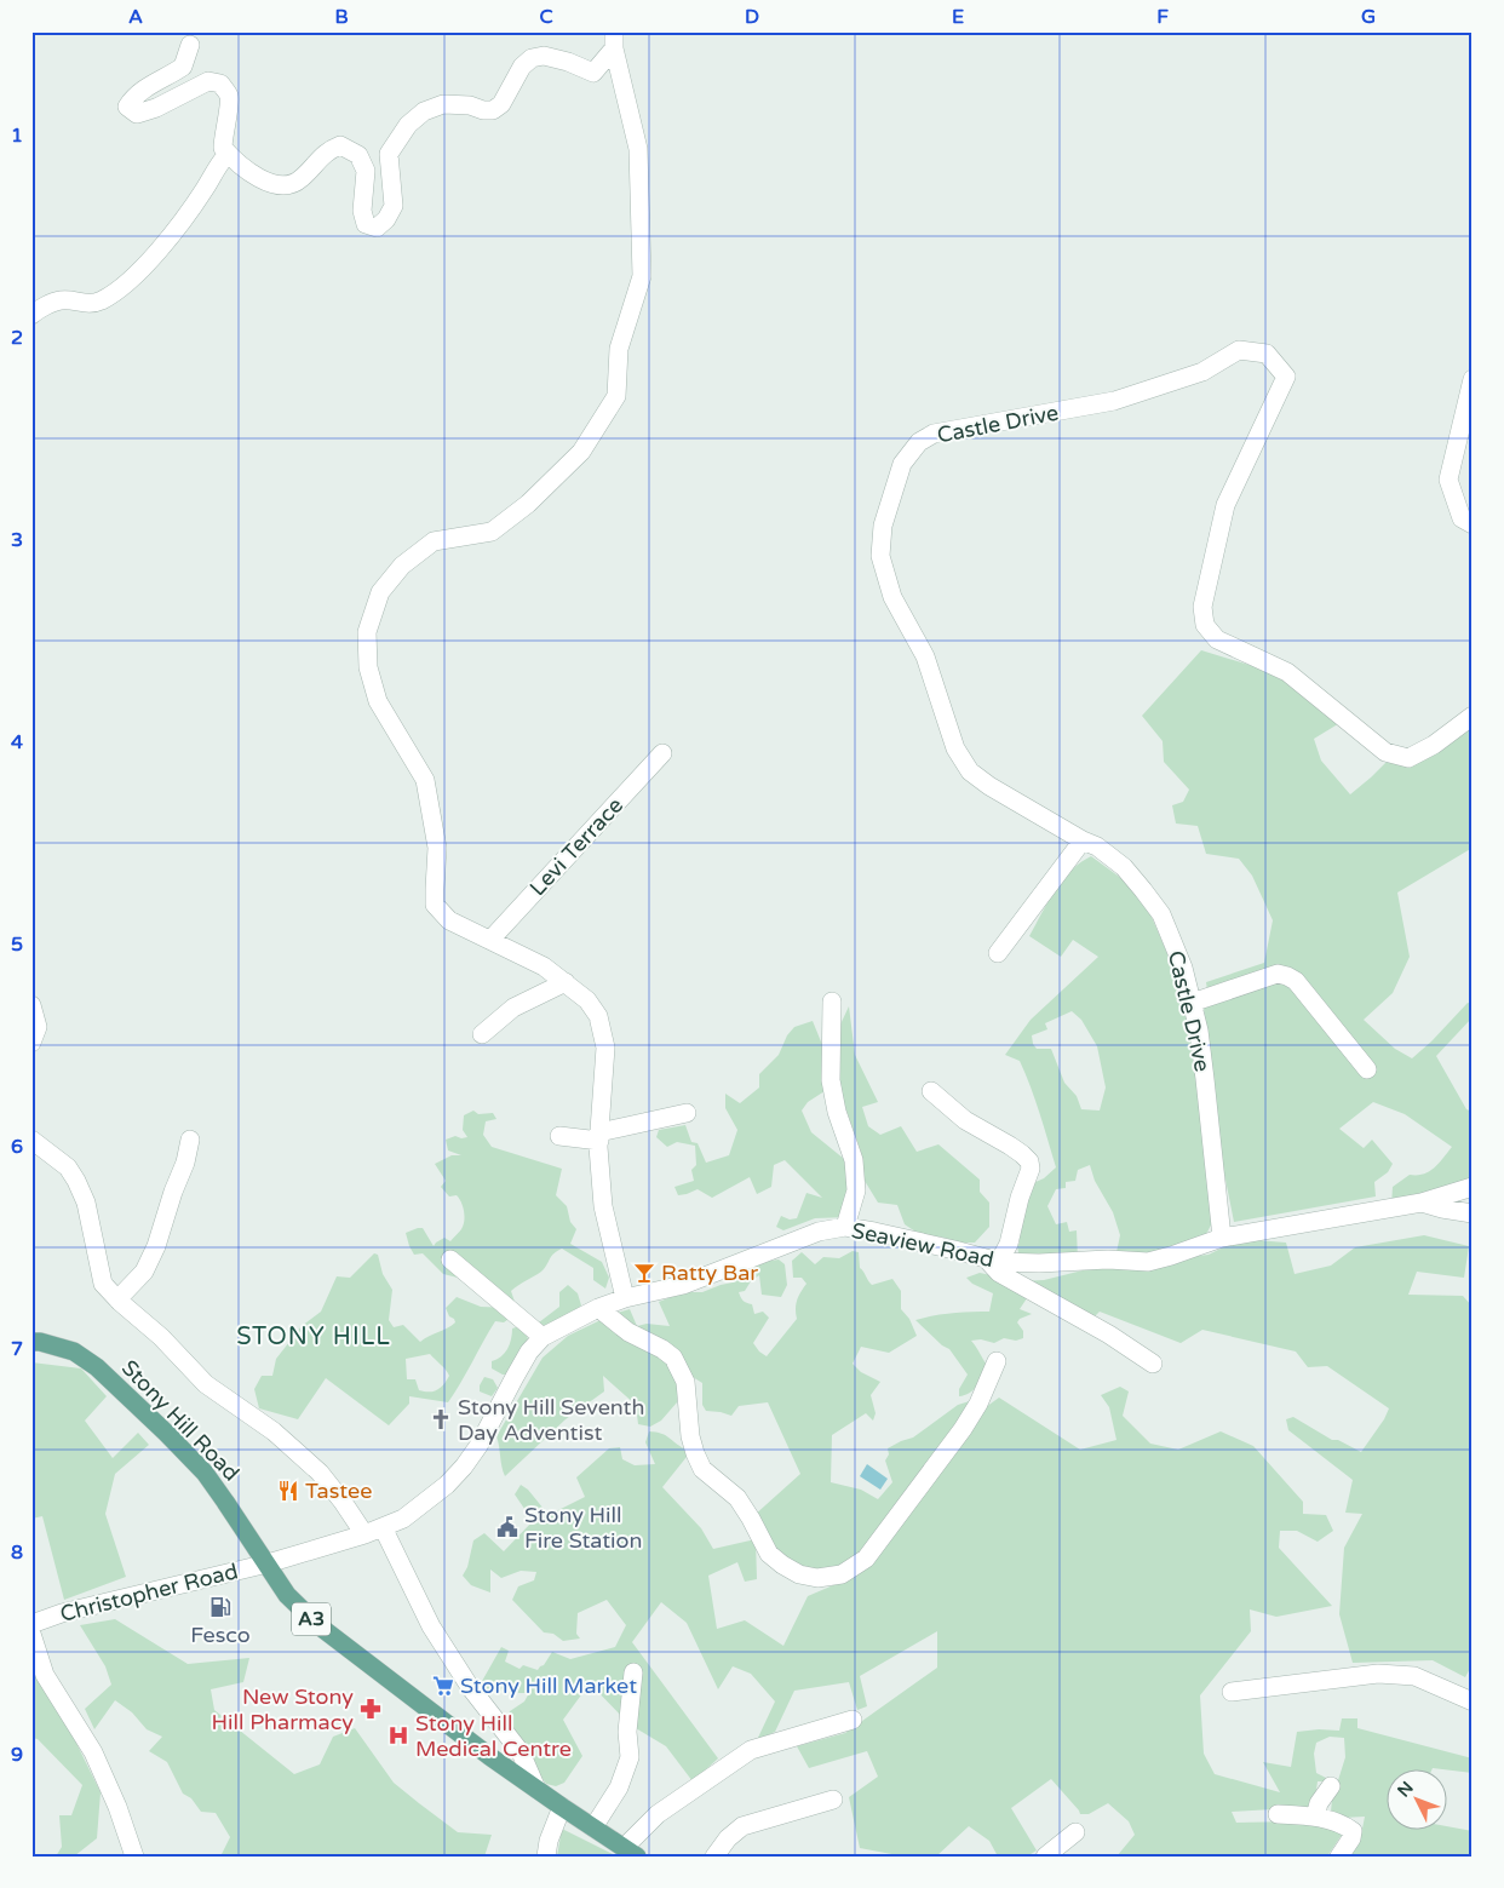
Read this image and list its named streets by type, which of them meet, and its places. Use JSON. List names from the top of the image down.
{
  "streets": {
    "main road": ["Stony Hill Road", "A3"],
    "street": [
      "Castle Drive",
      "Levi Terrace",
      "Seaview Road",
      "Christopher Road"
    ]
  },
  "crossings": [
    ["Castle Drive", "Seaview Road"],
    ["Seaview Road", "Stony Hill Road"],
    ["Seaview Road", "Christopher Road"],
    ["Stony Hill Road", "Christopher Road"]
  ],
  "districts": ["STONY HILL"],
  "places": {
    "bar": ["Ratty Bar"],
    "church": ["Stony Hill Seventh Day Adventist"],
    "restaurant": ["Tastee"],
    "public building": ["Stony Hill Fire Station"],
    "fuel station": ["Fesco"],
    "supermarket": ["Stony Hill Market"],
    "pharmacy": ["New Stony Hill Pharmacy"],
    "hospital": ["Stony Hill Medical Centre"]
  },
  "north": "top left",
  "grid": {
    "columns": [
      "A",
      "B",
      "C",
      "D",
      "E",
      "F",
      "G"
    ],
    "rows": [
      "1",
      "2",
      "3",
      "4",
      "5",
      "6",
      "7",
      "8",
      "9"
    ]
  }
}
